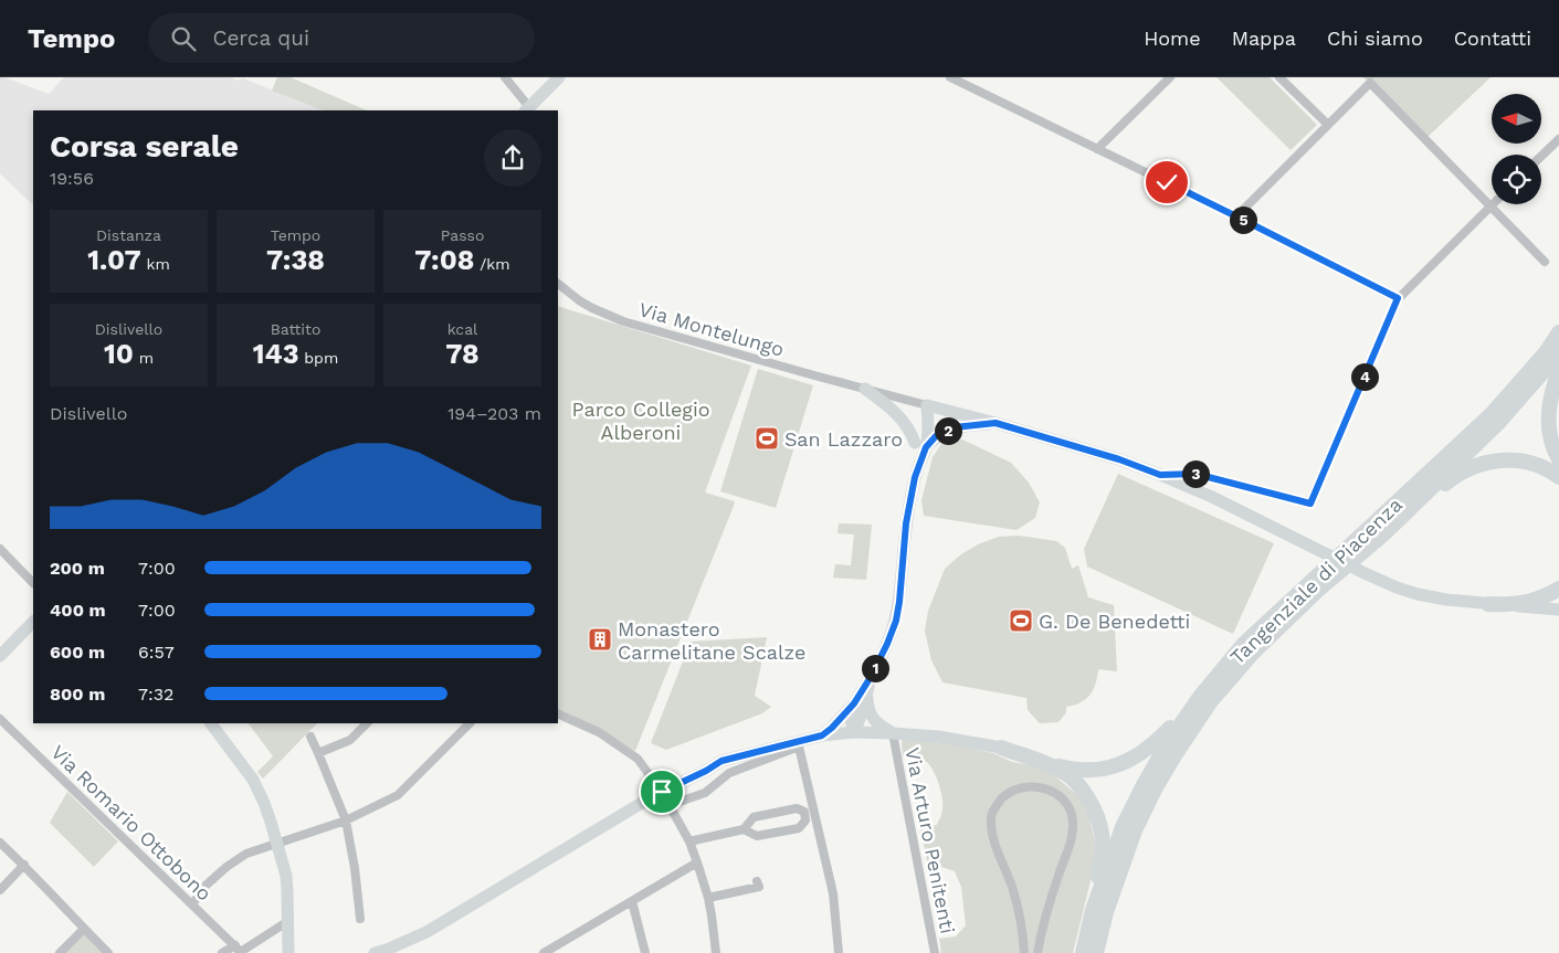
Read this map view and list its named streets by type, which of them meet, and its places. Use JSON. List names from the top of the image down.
{
  "streets": {
    "highway": ["Tangenziale di Piacenza"],
    "street": ["Via Montelungo", "Via Romario Ottobono", "Via Arturo Penitenti"]
  },
  "parks": ["Parco Collegio Alberoni"],
  "places": {
    "sports": ["San Lazzaro", "G. De Benedetti"],
    "building": ["Monastero Carmelitane Scalze"]
  },
  "north": "left",
  "page": {
    "header": "Tempo",
    "search": "Cerca qui",
    "nav": [
      "Home",
      "Mappa",
      "Chi siamo",
      "Contatti"
    ],
    "heading": ["Corsa serale", "19:56"],
    "stats": [
      ["Distanza", "1.07 km"],
      ["Tempo", "7:38"],
      ["Passo", "7:08 /km"],
      ["Dislivello", "10 m"],
      ["Battito", "143 bpm"],
      ["kcal", "78"]
    ],
    "pins": [
      "5",
      "4",
      "2",
      "3",
      "1"
    ],
    "chart": ["Dislivello", "194–203 m"],
    "list": [
      {
        "name": "200 m",
        "note": "7:00"
      },
      {
        "name": "400 m",
        "note": "7:00"
      },
      {
        "name": "600 m",
        "note": "6:57"
      },
      {
        "name": "800 m",
        "note": "7:32"
      }
    ]
  }
}
